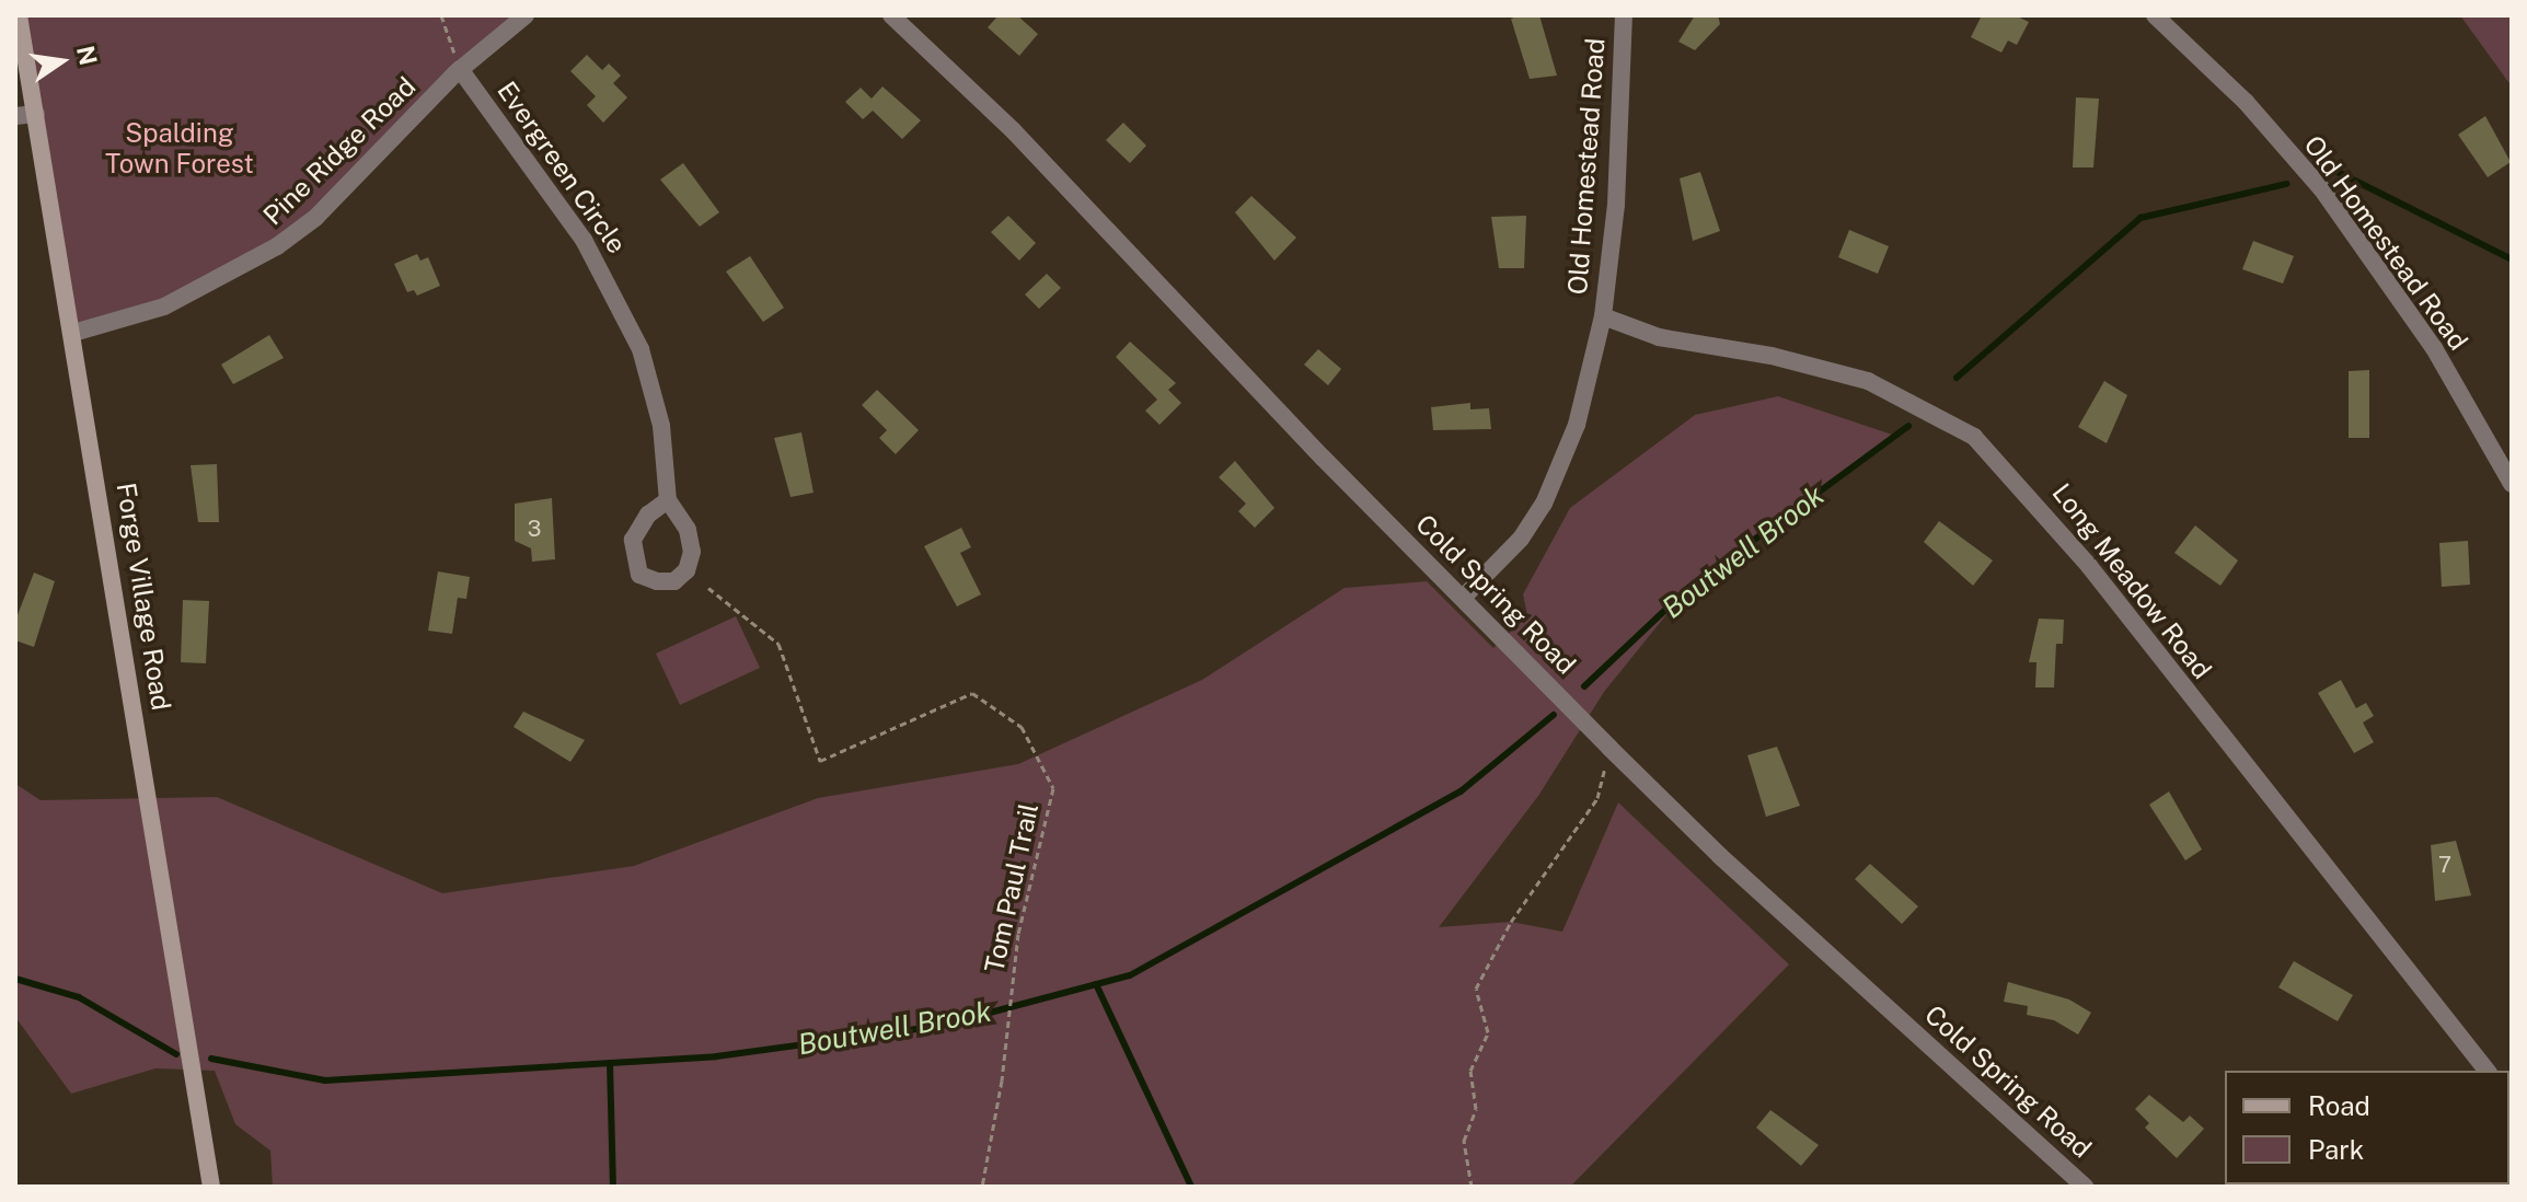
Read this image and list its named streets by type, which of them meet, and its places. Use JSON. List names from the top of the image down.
{
  "streets": {
    "main road": ["Forge Village Road"],
    "street": [
      "Pine Ridge Road",
      "Old Homestead Road",
      "Evergreen Circle",
      "Long Meadow Road",
      "Cold Spring Road"
    ],
    "path": ["Tom Paul Trail"]
  },
  "crossings": [
    ["Pine Ridge Road", "Evergreen Circle"],
    ["Pine Ridge Road", "Forge Village Road"],
    ["Old Homestead Road", "Long Meadow Road"],
    ["Old Homestead Road", "Cold Spring Road"]
  ],
  "water": ["Boutwell Brook"],
  "parks": ["Spalding Town Forest"],
  "house_numbers": ["3", "7"],
  "legend": ["Road", "Park"],
  "north": "right"
}
